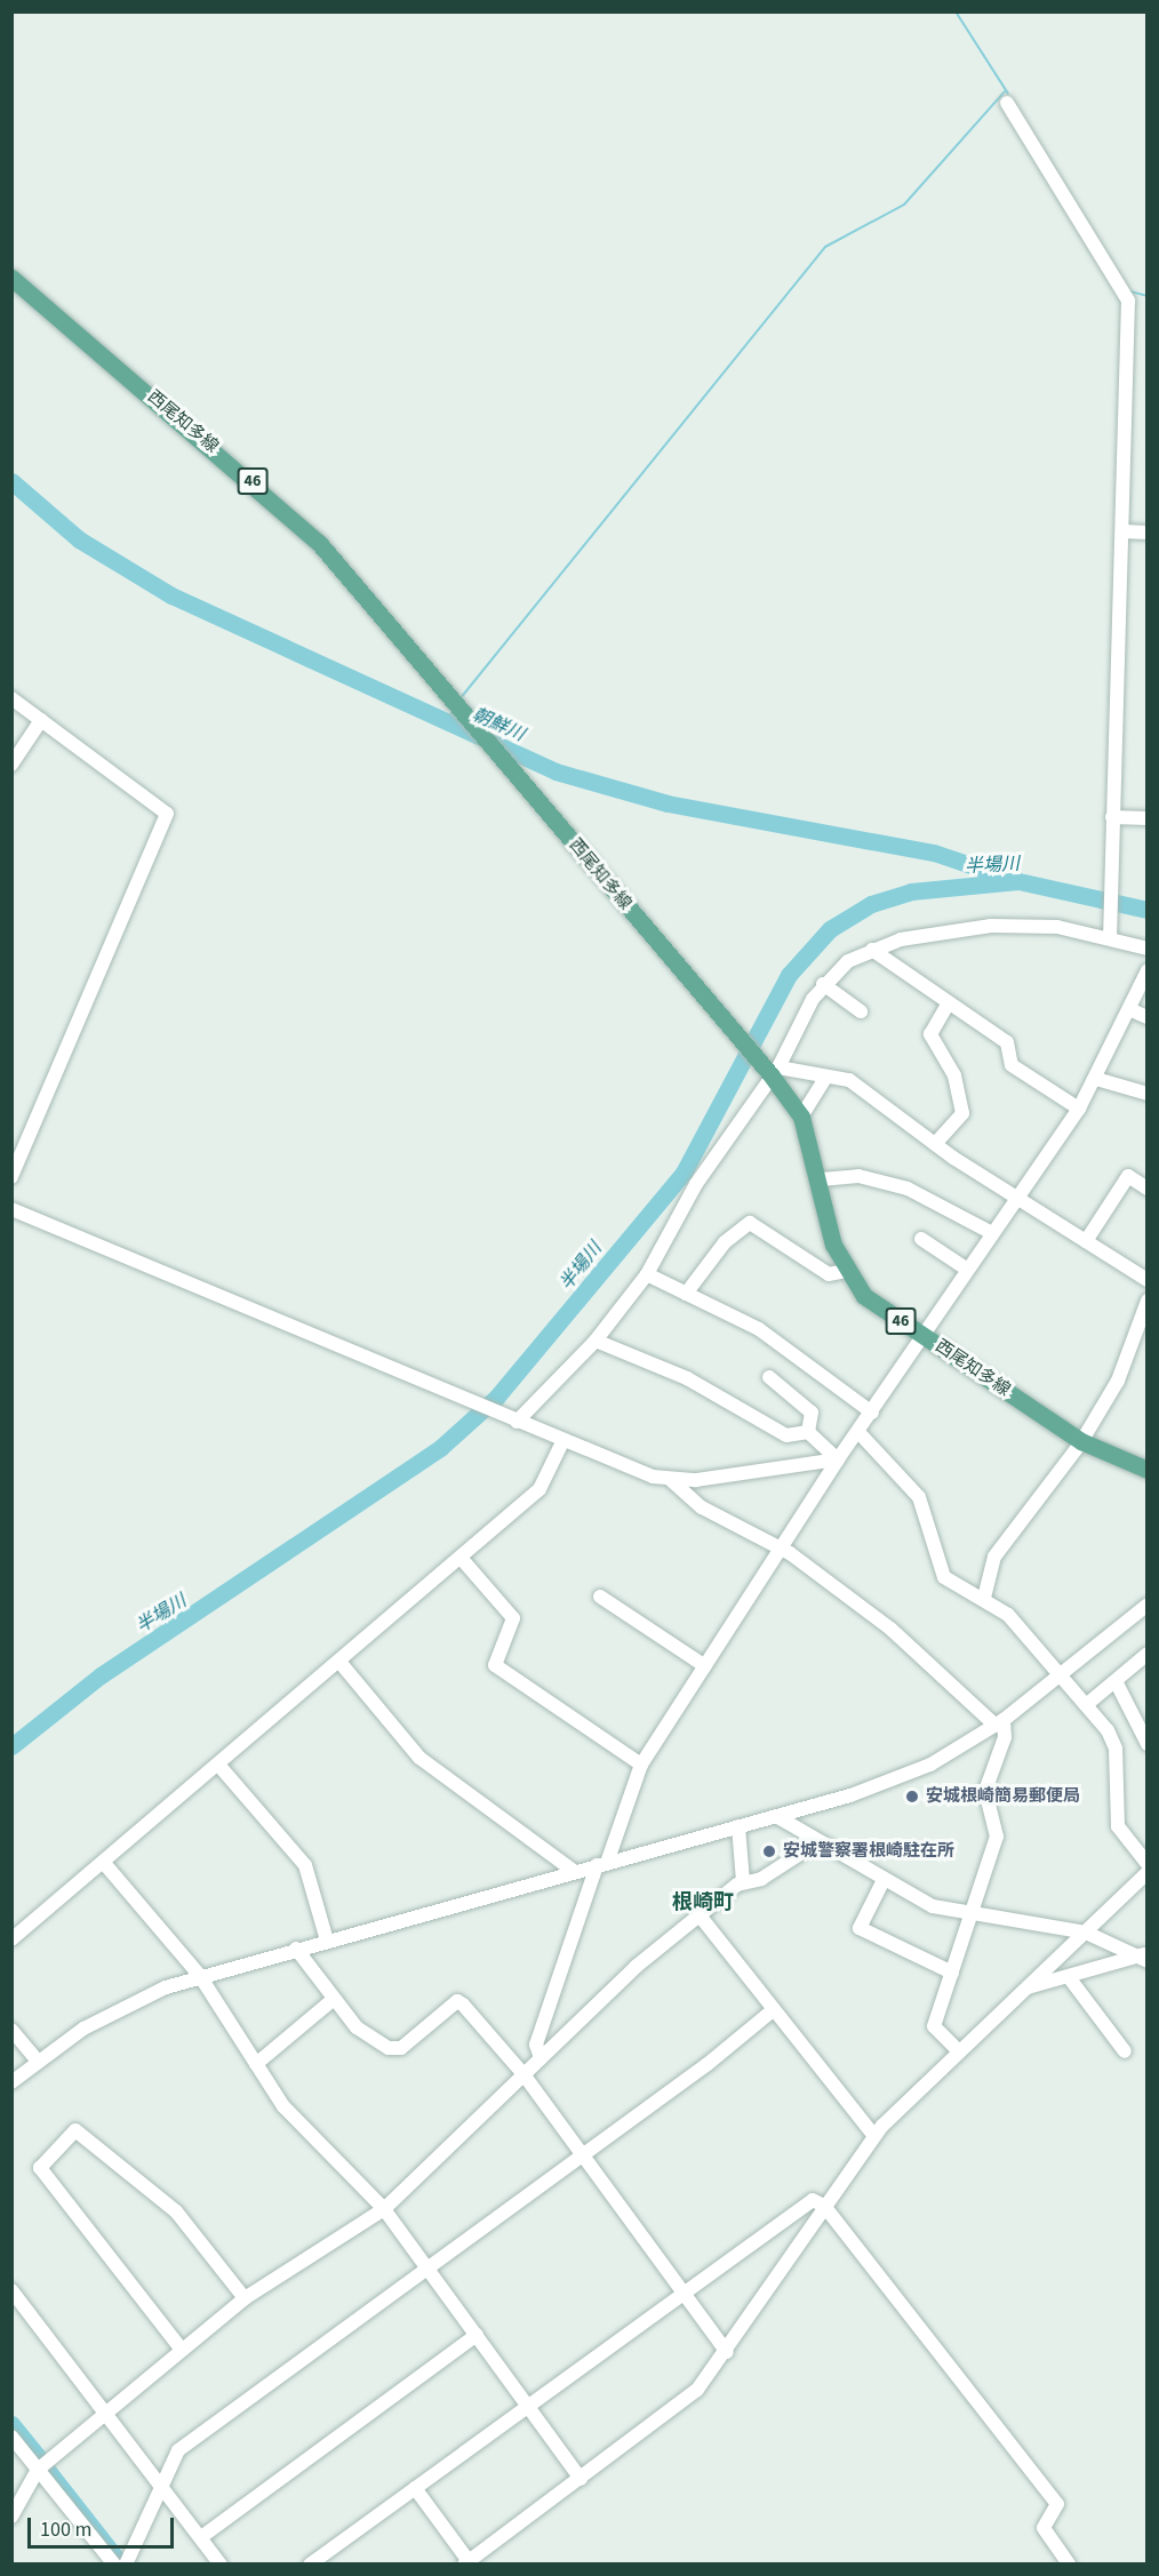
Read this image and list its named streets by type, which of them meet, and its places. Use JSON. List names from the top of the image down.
{
  "streets": {
    "main road": ["西尾知多線", "46"]
  },
  "districts": ["根崎町"],
  "water": ["朝鮮川", "半場川"],
  "places": ["安城根崎簡易郵便局", "安城警察署根崎駐在所"],
  "scale_bar": "100 m"
}
